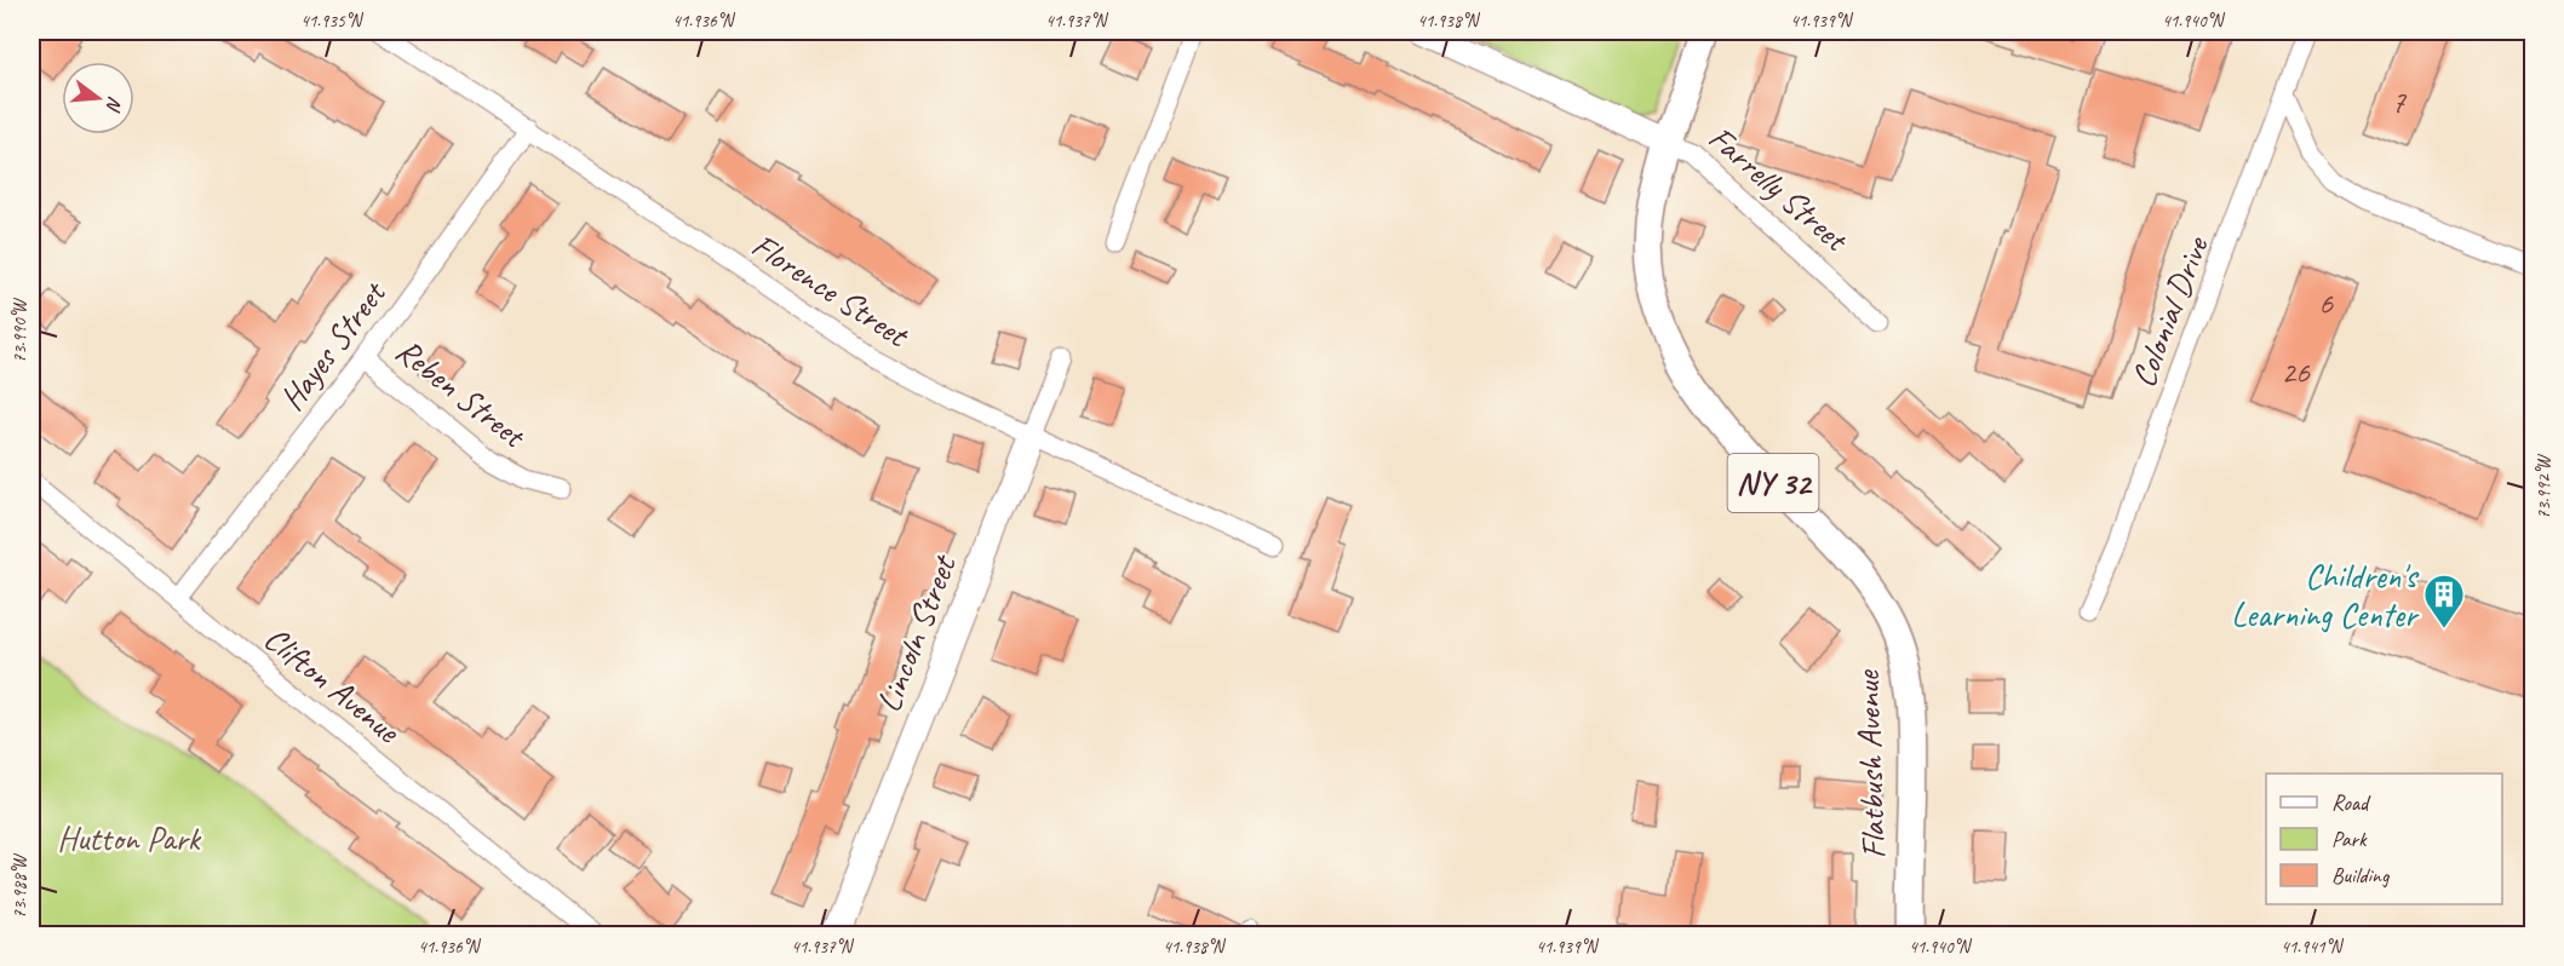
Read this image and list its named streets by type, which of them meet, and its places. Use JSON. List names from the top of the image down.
{
  "streets": {
    "main road": ["NY 32", "Flatbush Avenue"],
    "street": [
      "Farrelly Street",
      "Florence Street",
      "Colonial Drive",
      "Hayes Street",
      "Reben Street",
      "Lincoln Street",
      "Clifton Avenue"
    ]
  },
  "crossings": [
    ["Farrelly Street", "Flatbush Avenue"],
    ["Florence Street", "Hayes Street"],
    ["Florence Street", "Lincoln Street"],
    ["Hayes Street", "Reben Street"],
    ["Hayes Street", "Clifton Avenue"]
  ],
  "parks": ["Hutton Park"],
  "places": {
    "building": ["Children's Learning Center"]
  },
  "house_numbers": ["7", "6", "26"],
  "legend": ["Road", "Park", "Building"],
  "north": "right",
  "coordinates": [
    "41.935°N",
    "41.936°N",
    "41.937°N",
    "41.938°N",
    "41.939°N",
    "41.940°N",
    "73.990°W",
    "73.992°W",
    "73.988°W",
    "41.941°N"
  ]
}
